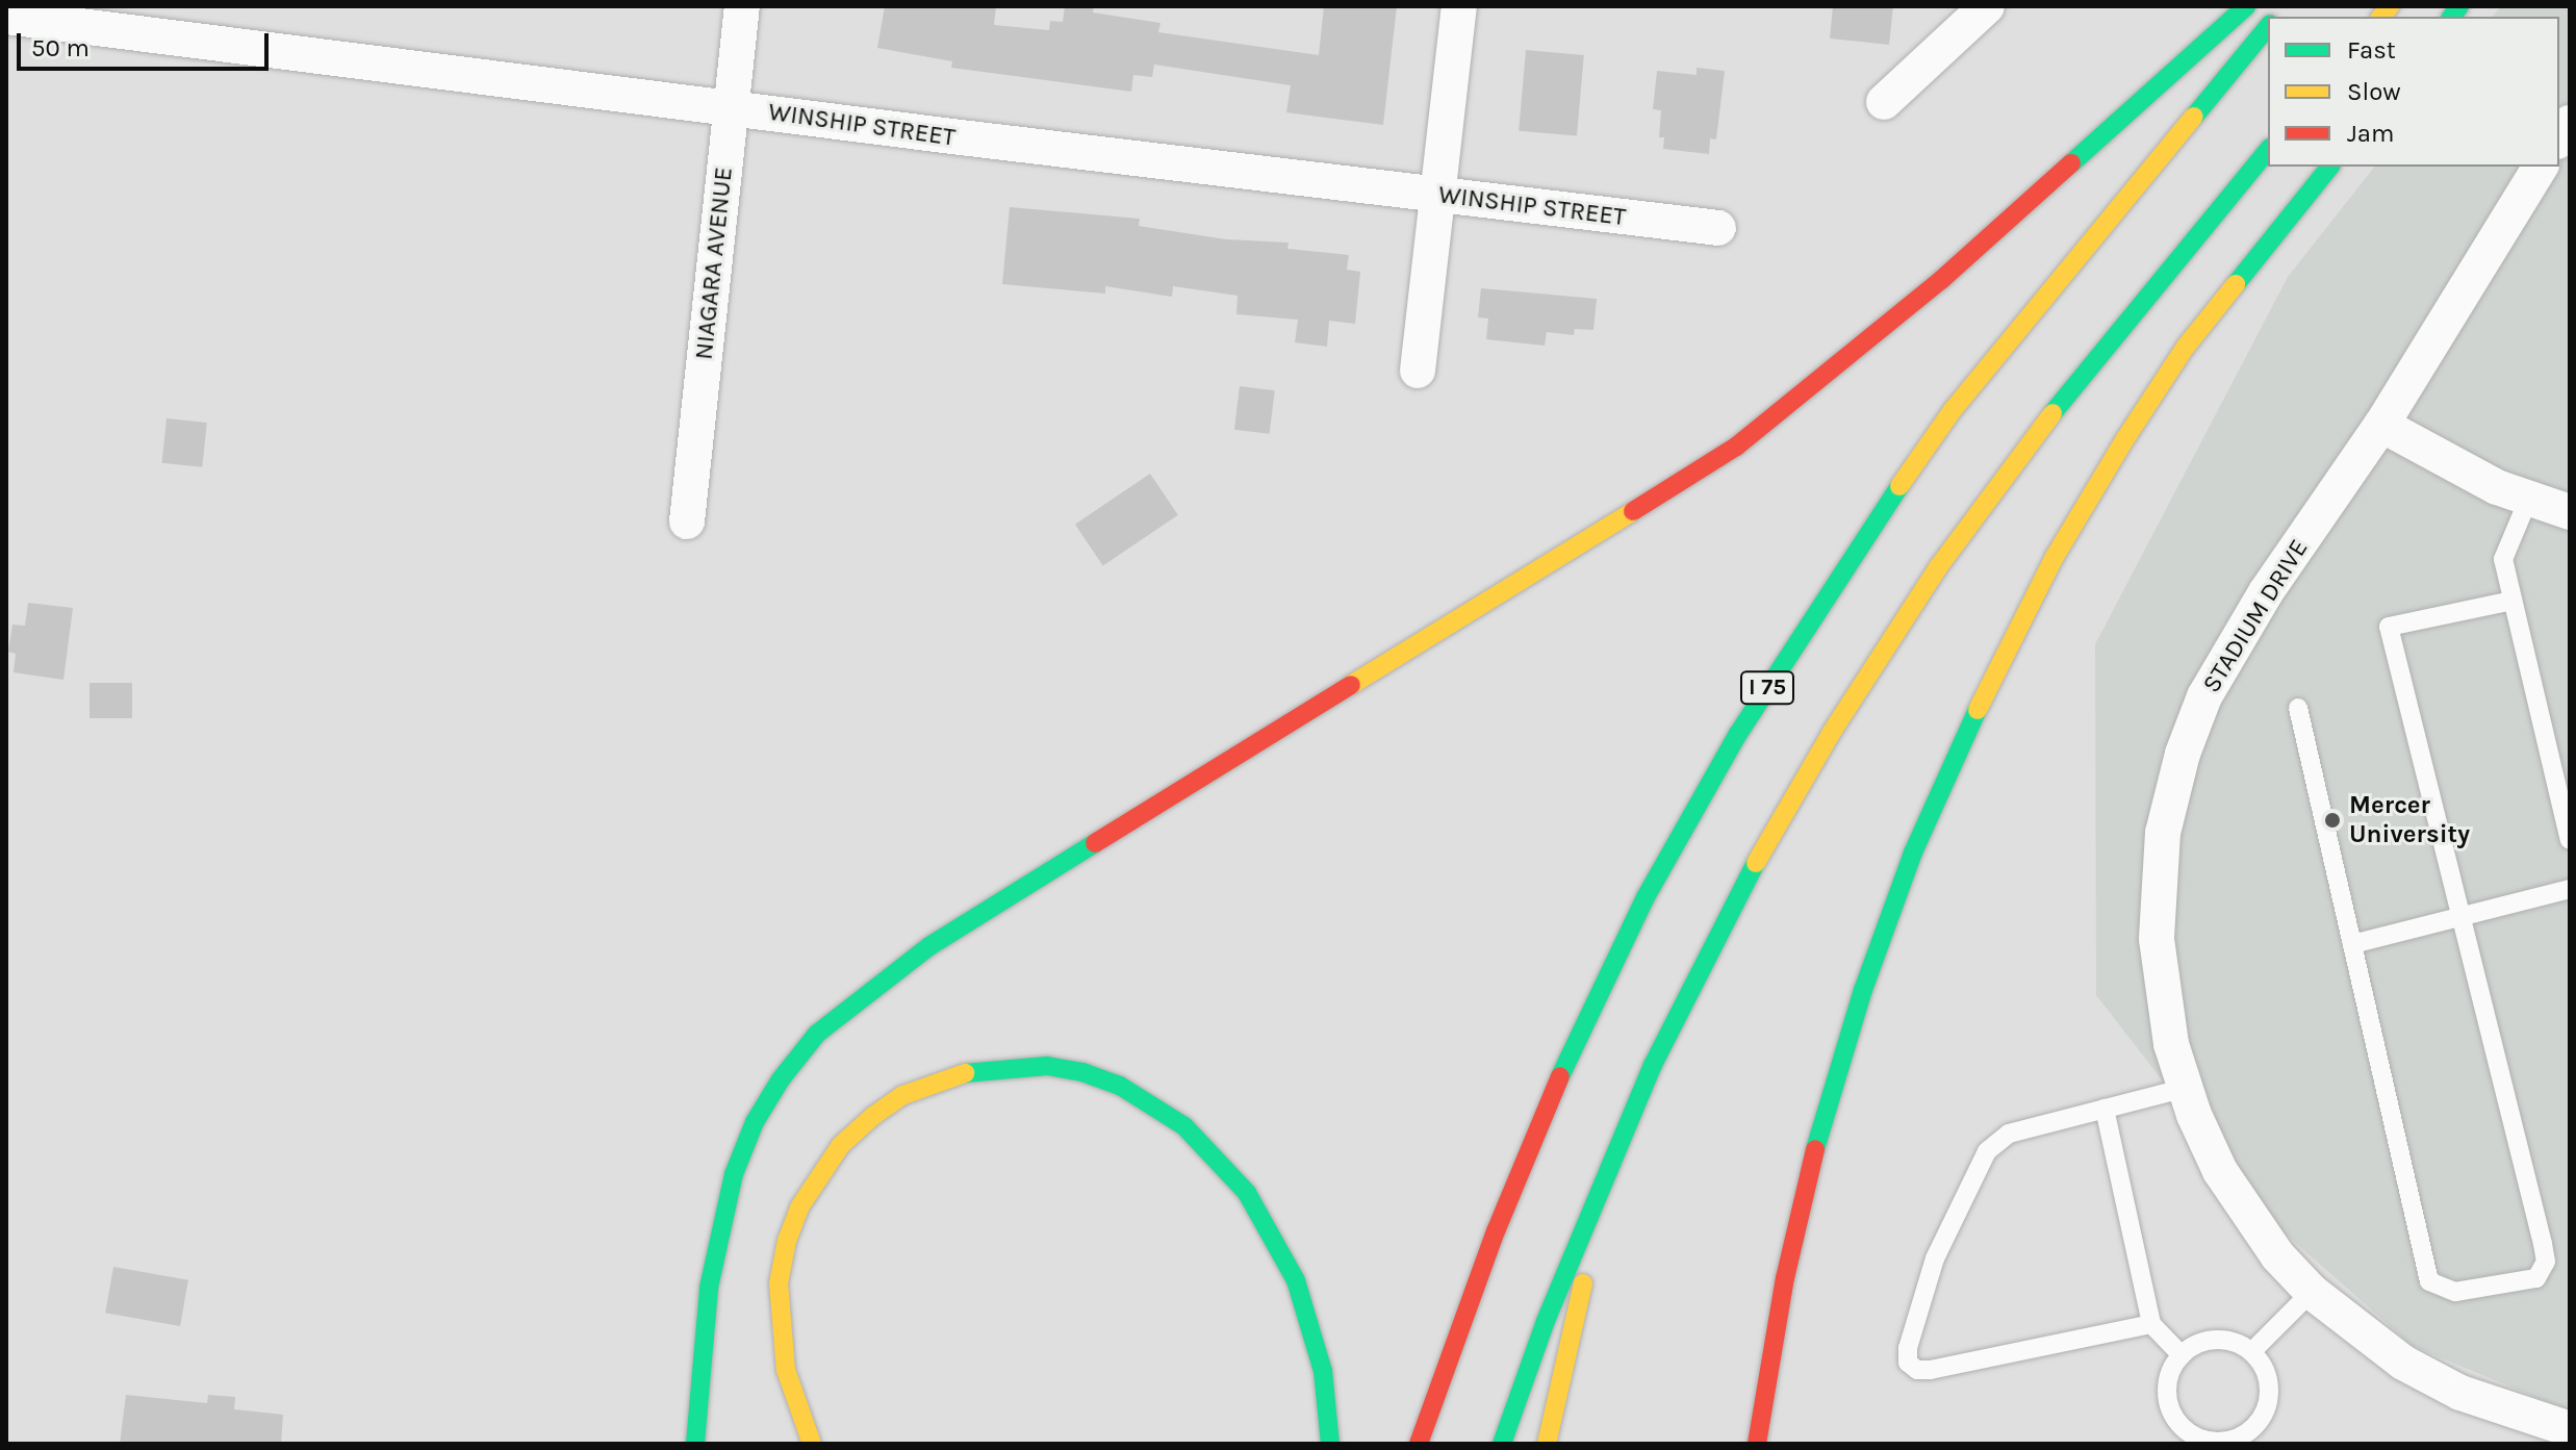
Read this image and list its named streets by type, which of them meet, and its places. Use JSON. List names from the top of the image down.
{
  "streets": {
    "highway": ["I 75"],
    "street": ["WINSHIP STREET", "NIAGARA AVENUE", "STADIUM DRIVE"]
  },
  "crossings": [
    ["WINSHIP STREET", "NIAGARA AVENUE"]
  ],
  "places": ["Mercer University"],
  "legend": ["Fast", "Slow", "Jam"],
  "scale_bar": "50 m"
}
